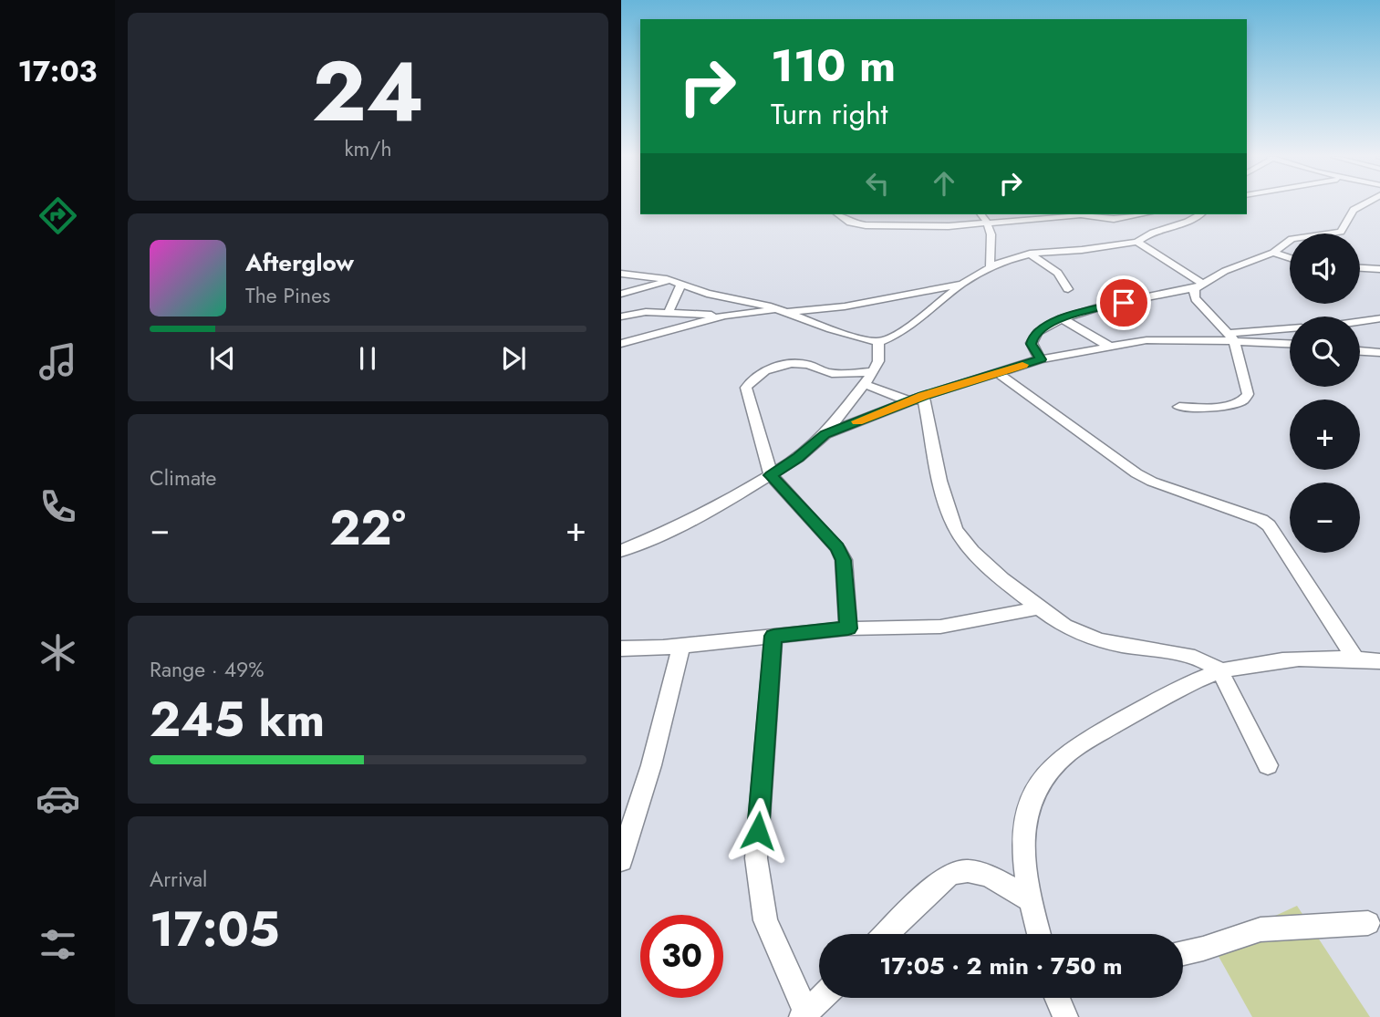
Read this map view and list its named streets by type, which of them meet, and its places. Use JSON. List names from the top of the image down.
{
  "page": {
    "tabs": "17:03",
    "tile": [
      ["24", "km/h"],
      "Climate",
      ["Range · 49%", "245 km"],
      ["Arrival", "17:05"]
    ],
    "turn": ["110 m", "Turn right"],
    "map_buttons": ["+", "−"],
    "song": ["Afterglow", "The Pines"],
    "heat": ["−", "22°", "+"],
    "limit": "30",
    "trip": "17:05 · 2 min · 750 m"
  }
}
